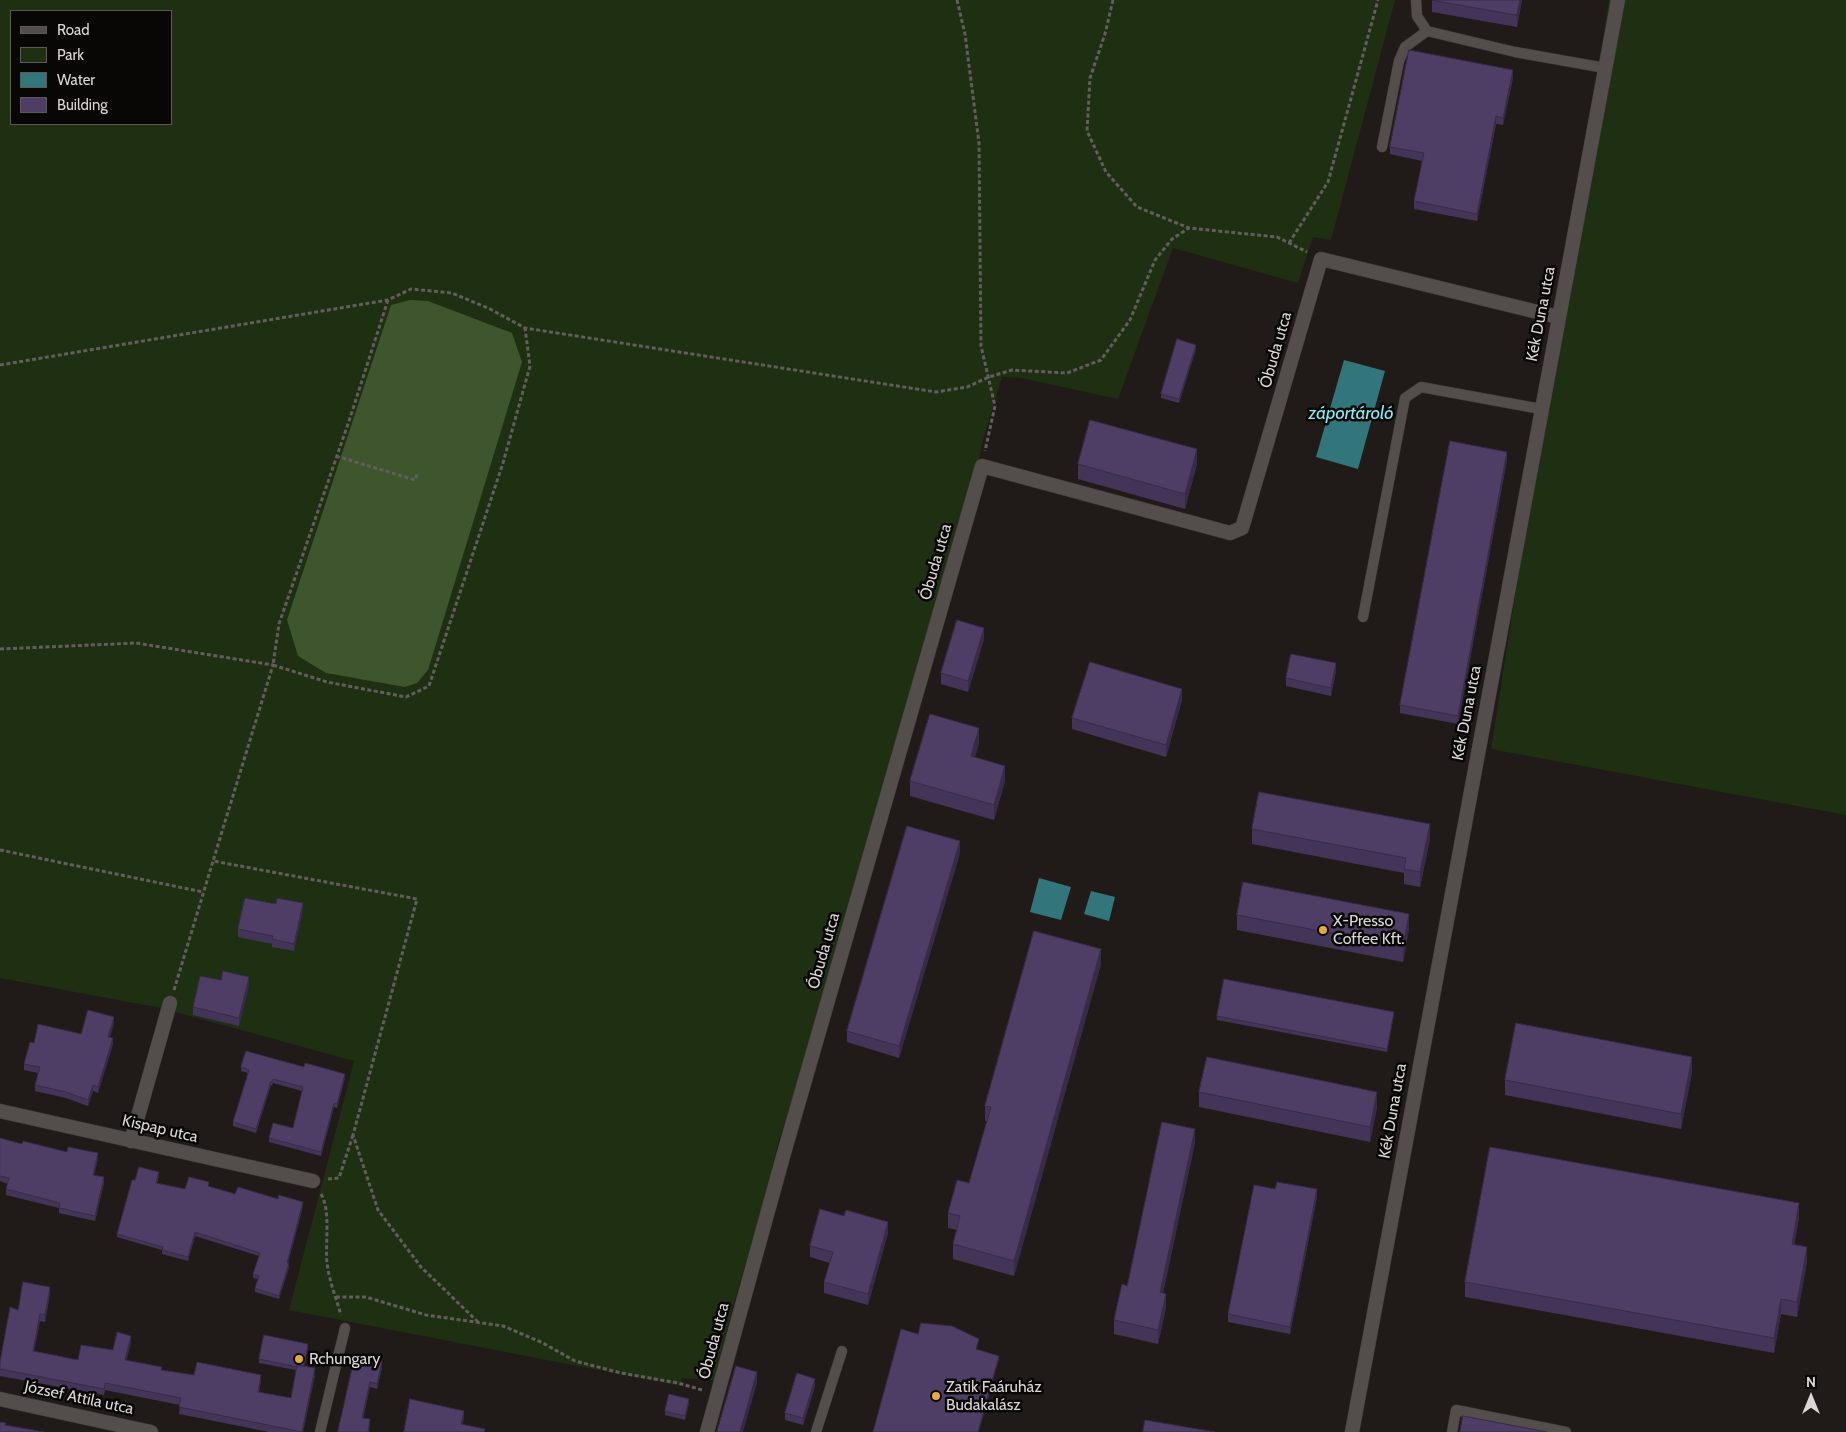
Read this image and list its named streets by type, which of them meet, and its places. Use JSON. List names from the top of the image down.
{
  "streets": {
    "street": [
      "Kék Duna utca",
      "Óbuda utca",
      "Kispap utca",
      "József Attila utca"
    ]
  },
  "water": ["záportároló"],
  "places": ["X-Presso Coffee Kft.", "Rchungary", "Zatik Faáruház Budakalász"],
  "legend": [
    "Road",
    "Park",
    "Water",
    "Building"
  ],
  "north": "top"
}
